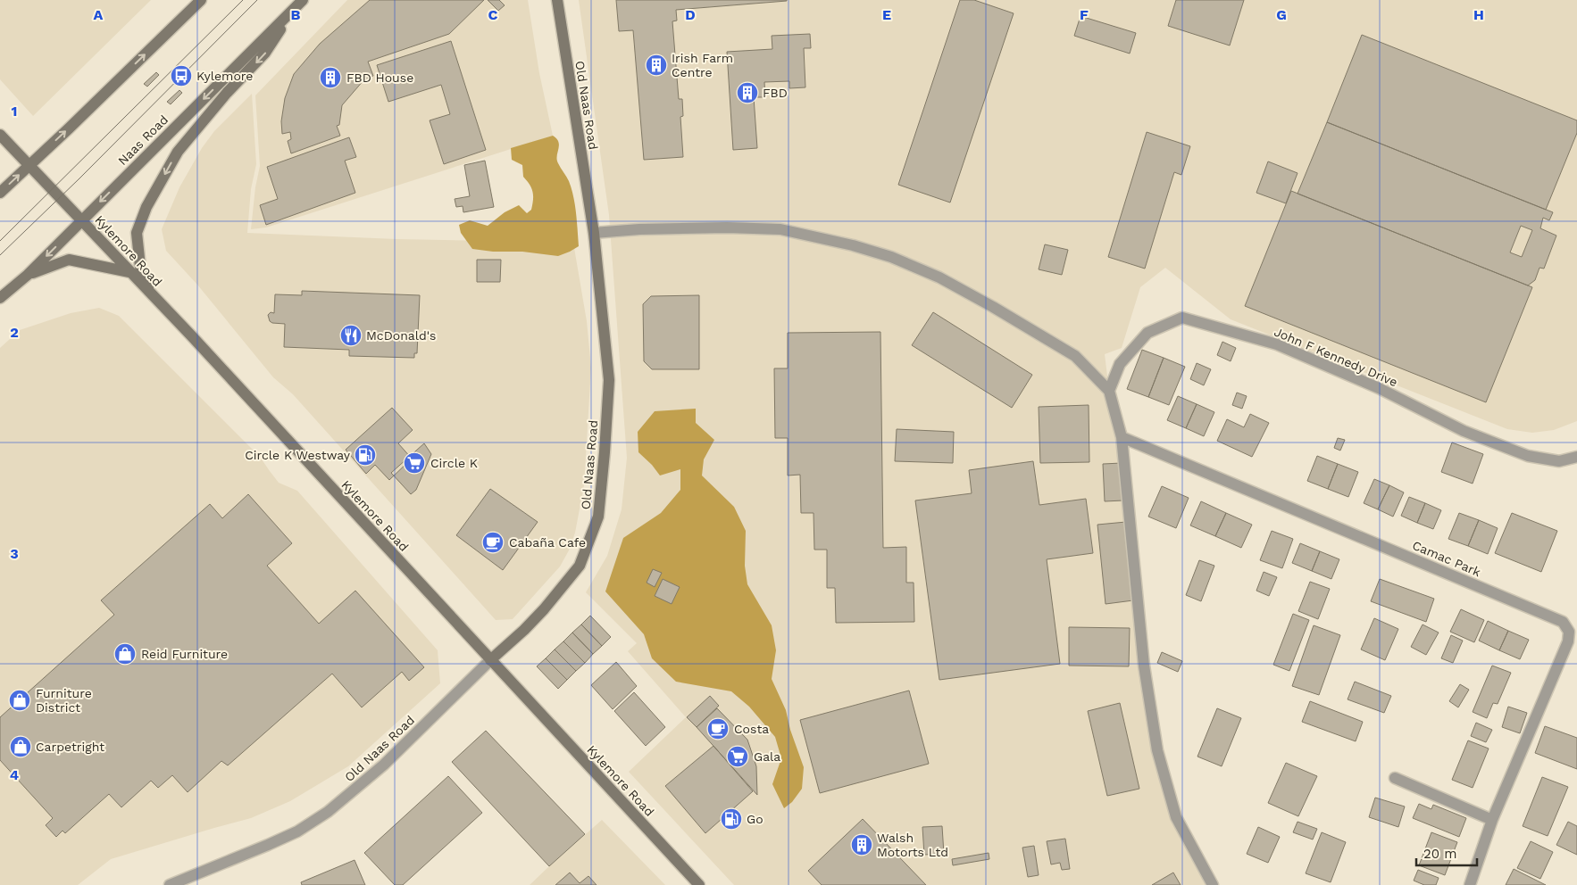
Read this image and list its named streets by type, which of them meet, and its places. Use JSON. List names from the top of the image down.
{
  "streets": {
    "main road": ["Old Naas Road", "Naas Road", "Kylemore Road"],
    "street": ["John F Kennedy Drive", "Camac Park"]
  },
  "crossings": [
    ["Old Naas Road", "Kylemore Road"],
    ["Naas Road", "Kylemore Road"]
  ],
  "places": {
    "building": [
      "Irish Farm Centre",
      "FBD House",
      "FBD",
      "Walsh Motorts Ltd"
    ],
    "bus stop": ["Kylemore"],
    "restaurant": ["McDonald's"],
    "fuel station": ["Circle K Westway", "Go"],
    "supermarket": ["Circle K", "Gala"],
    "cafe": ["Cabaña Cafe", "Costa"],
    "shop": ["Reid Furniture", "Furniture District", "Carpetright"]
  },
  "scale_bar": "20 m",
  "grid": {
    "columns": [
      "A",
      "B",
      "C",
      "D",
      "E",
      "F",
      "G",
      "H"
    ],
    "rows": [
      "1",
      "2",
      "3",
      "4"
    ]
  }
}
